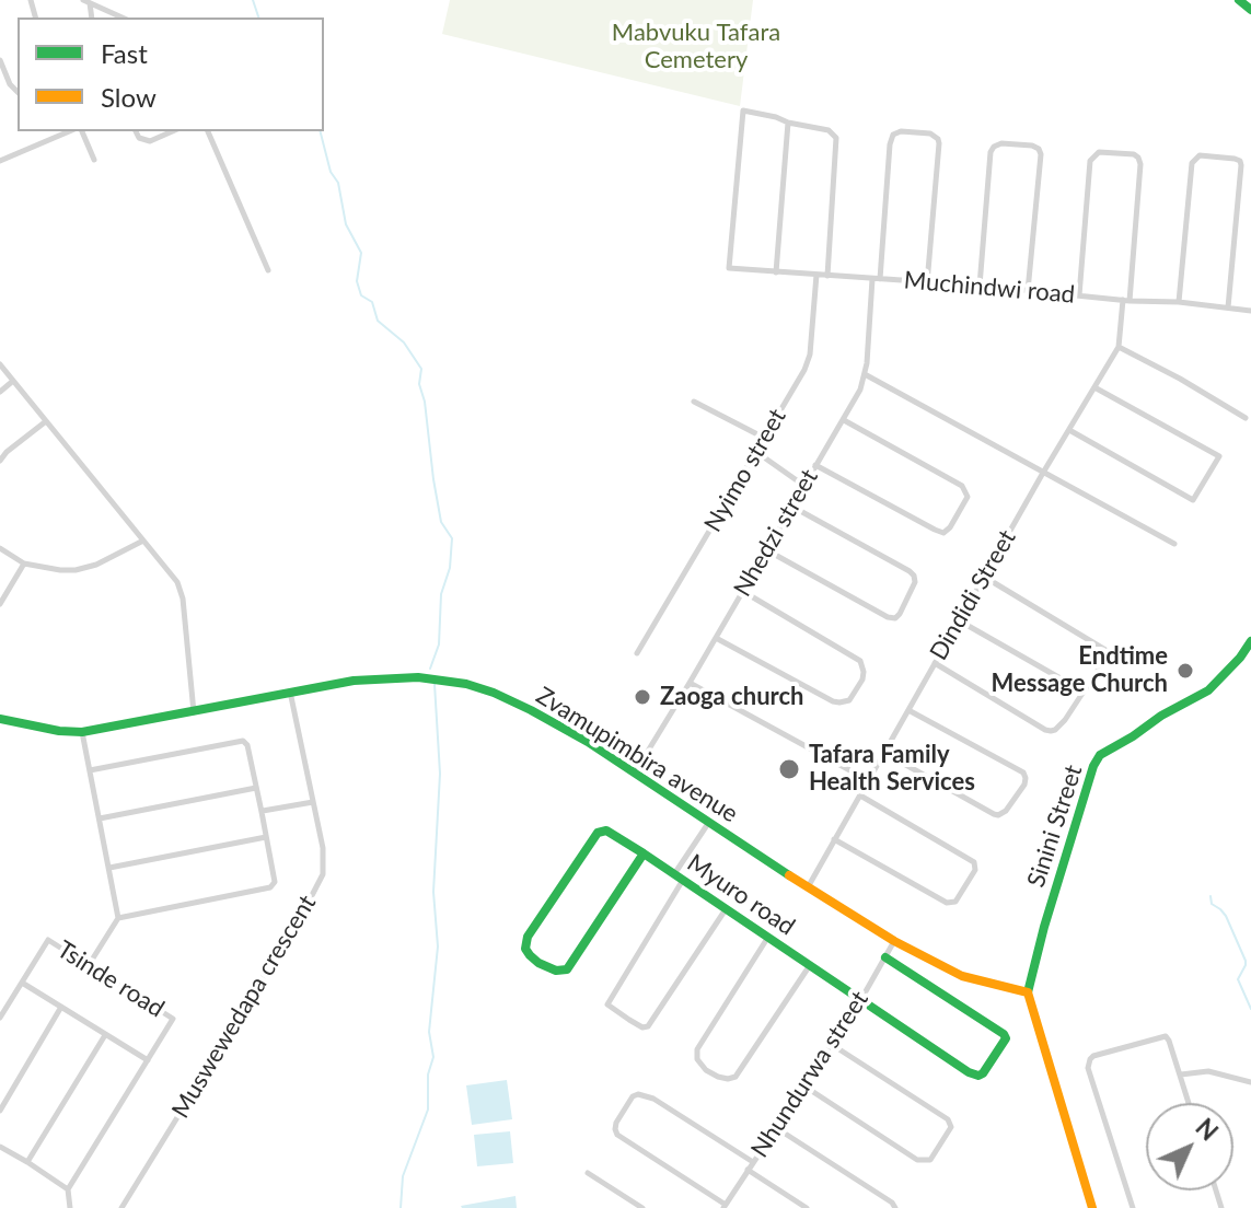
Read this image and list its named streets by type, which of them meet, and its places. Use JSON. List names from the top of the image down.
{
  "streets": {
    "street": [
      "Muchindwi road",
      "Nyimo street",
      "Nhedzi street",
      "Dindidi Street",
      "Zvamupimbira avenue",
      "Sinini Street",
      "Myuro road",
      "Tsinde road",
      "Muswewedapa crescent",
      "Nhundurwa street"
    ]
  },
  "crossings": [
    ["Muchindwi road", "Nyimo street"],
    ["Muchindwi road", "Nhedzi street"],
    ["Muchindwi road", "Dindidi Street"],
    ["Nhedzi street", "Zvamupimbira avenue"],
    ["Dindidi Street", "Zvamupimbira avenue"],
    ["Zvamupimbira avenue", "Sinini Street"],
    ["Zvamupimbira avenue", "Muswewedapa crescent"],
    ["Zvamupimbira avenue", "Nhundurwa street"],
    ["Myuro road", "Nhundurwa street"]
  ],
  "parks": ["Mabvuku Tafara Cemetery"],
  "places": ["Endtime Message Church", "Zaoga church", "Tafara Family Health Services"],
  "legend": ["Fast", "Slow"],
  "north": "top right"
}
